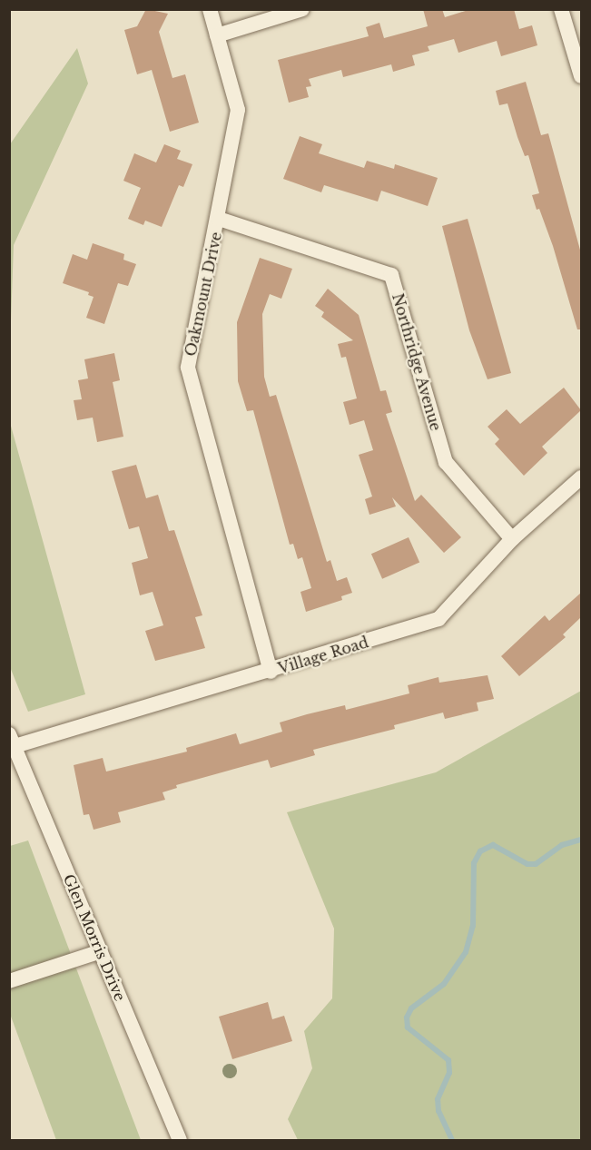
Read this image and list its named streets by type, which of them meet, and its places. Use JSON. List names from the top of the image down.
{
  "streets": {
    "street": [
      "Oakmount Drive",
      "Northridge Avenue",
      "Village Road",
      "Glen Morris Drive"
    ]
  },
  "crossings": [
    ["Oakmount Drive", "Northridge Avenue"],
    ["Oakmount Drive", "Village Road"],
    ["Northridge Avenue", "Village Road"],
    ["Village Road", "Glen Morris Drive"]
  ]
}
